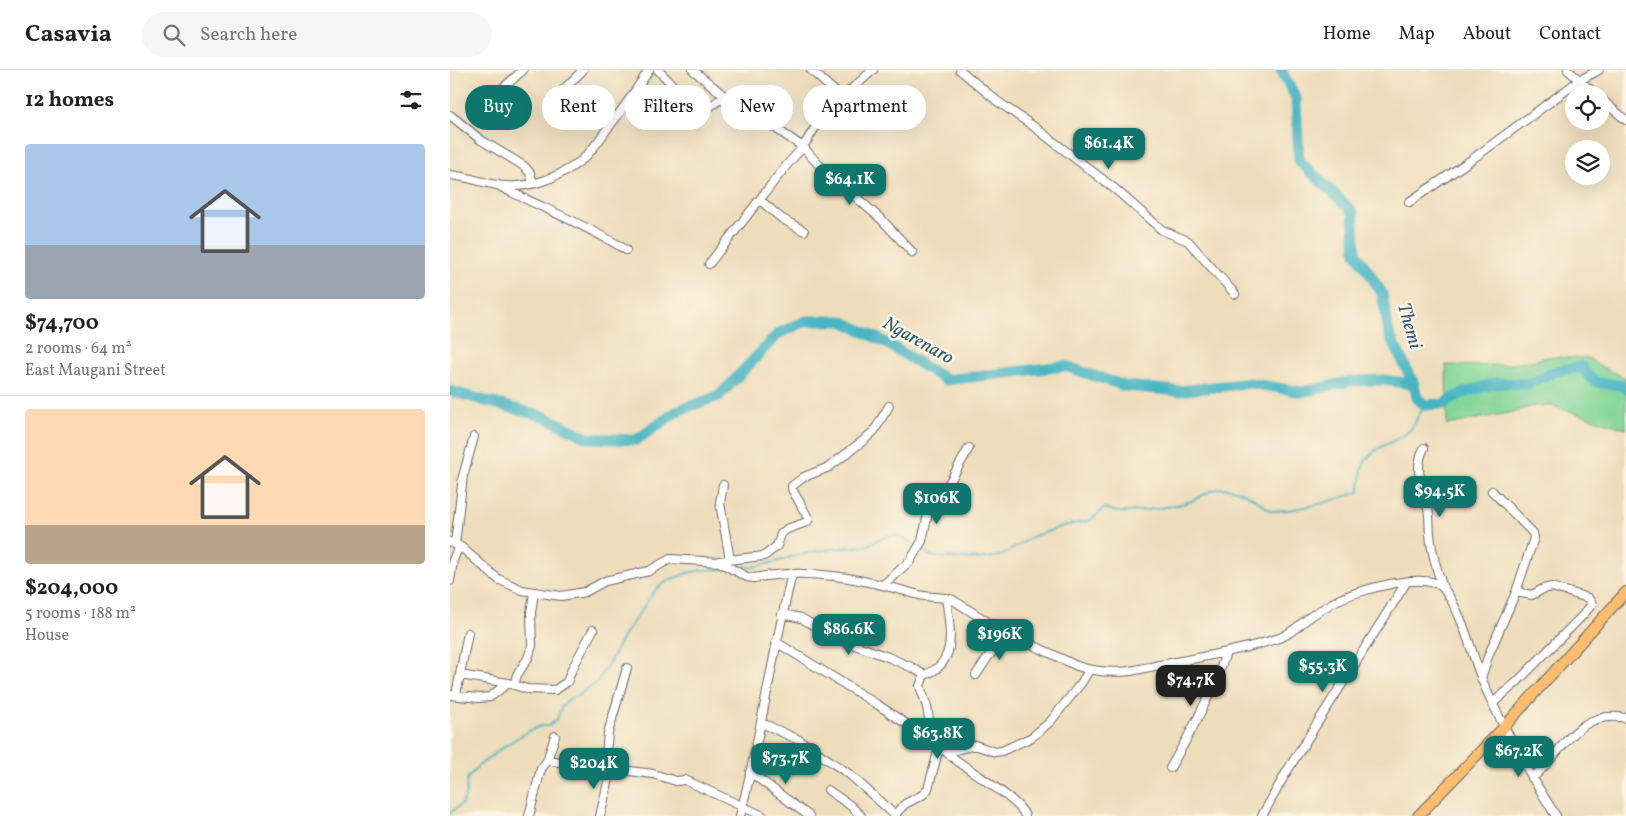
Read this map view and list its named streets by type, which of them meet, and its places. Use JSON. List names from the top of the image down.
{
  "water": ["Themi", "Ngarenaro"],
  "page": {
    "header": "Casavia",
    "search": "Search here",
    "nav": [
      "Home",
      "Map",
      "About",
      "Contact"
    ],
    "heading": "12 homes",
    "chip": [
      "Buy",
      "Rent",
      "Filters",
      "New",
      "Apartment"
    ],
    "price": [
      "$61.4K",
      "$64.1K",
      "$94.5K",
      "$106K",
      "$86.6K",
      "$196K",
      "$55.3K",
      "$74.7K",
      "$63.8K",
      "$67.2K",
      "$73.7K",
      "$204K"
    ],
    "list": [
      {
        "name": "$74,700",
        "note": "2 rooms · 64 m² · East Maugani Street"
      },
      {
        "name": "$204,000",
        "note": "5 rooms · 188 m² · House"
      }
    ]
  }
}
